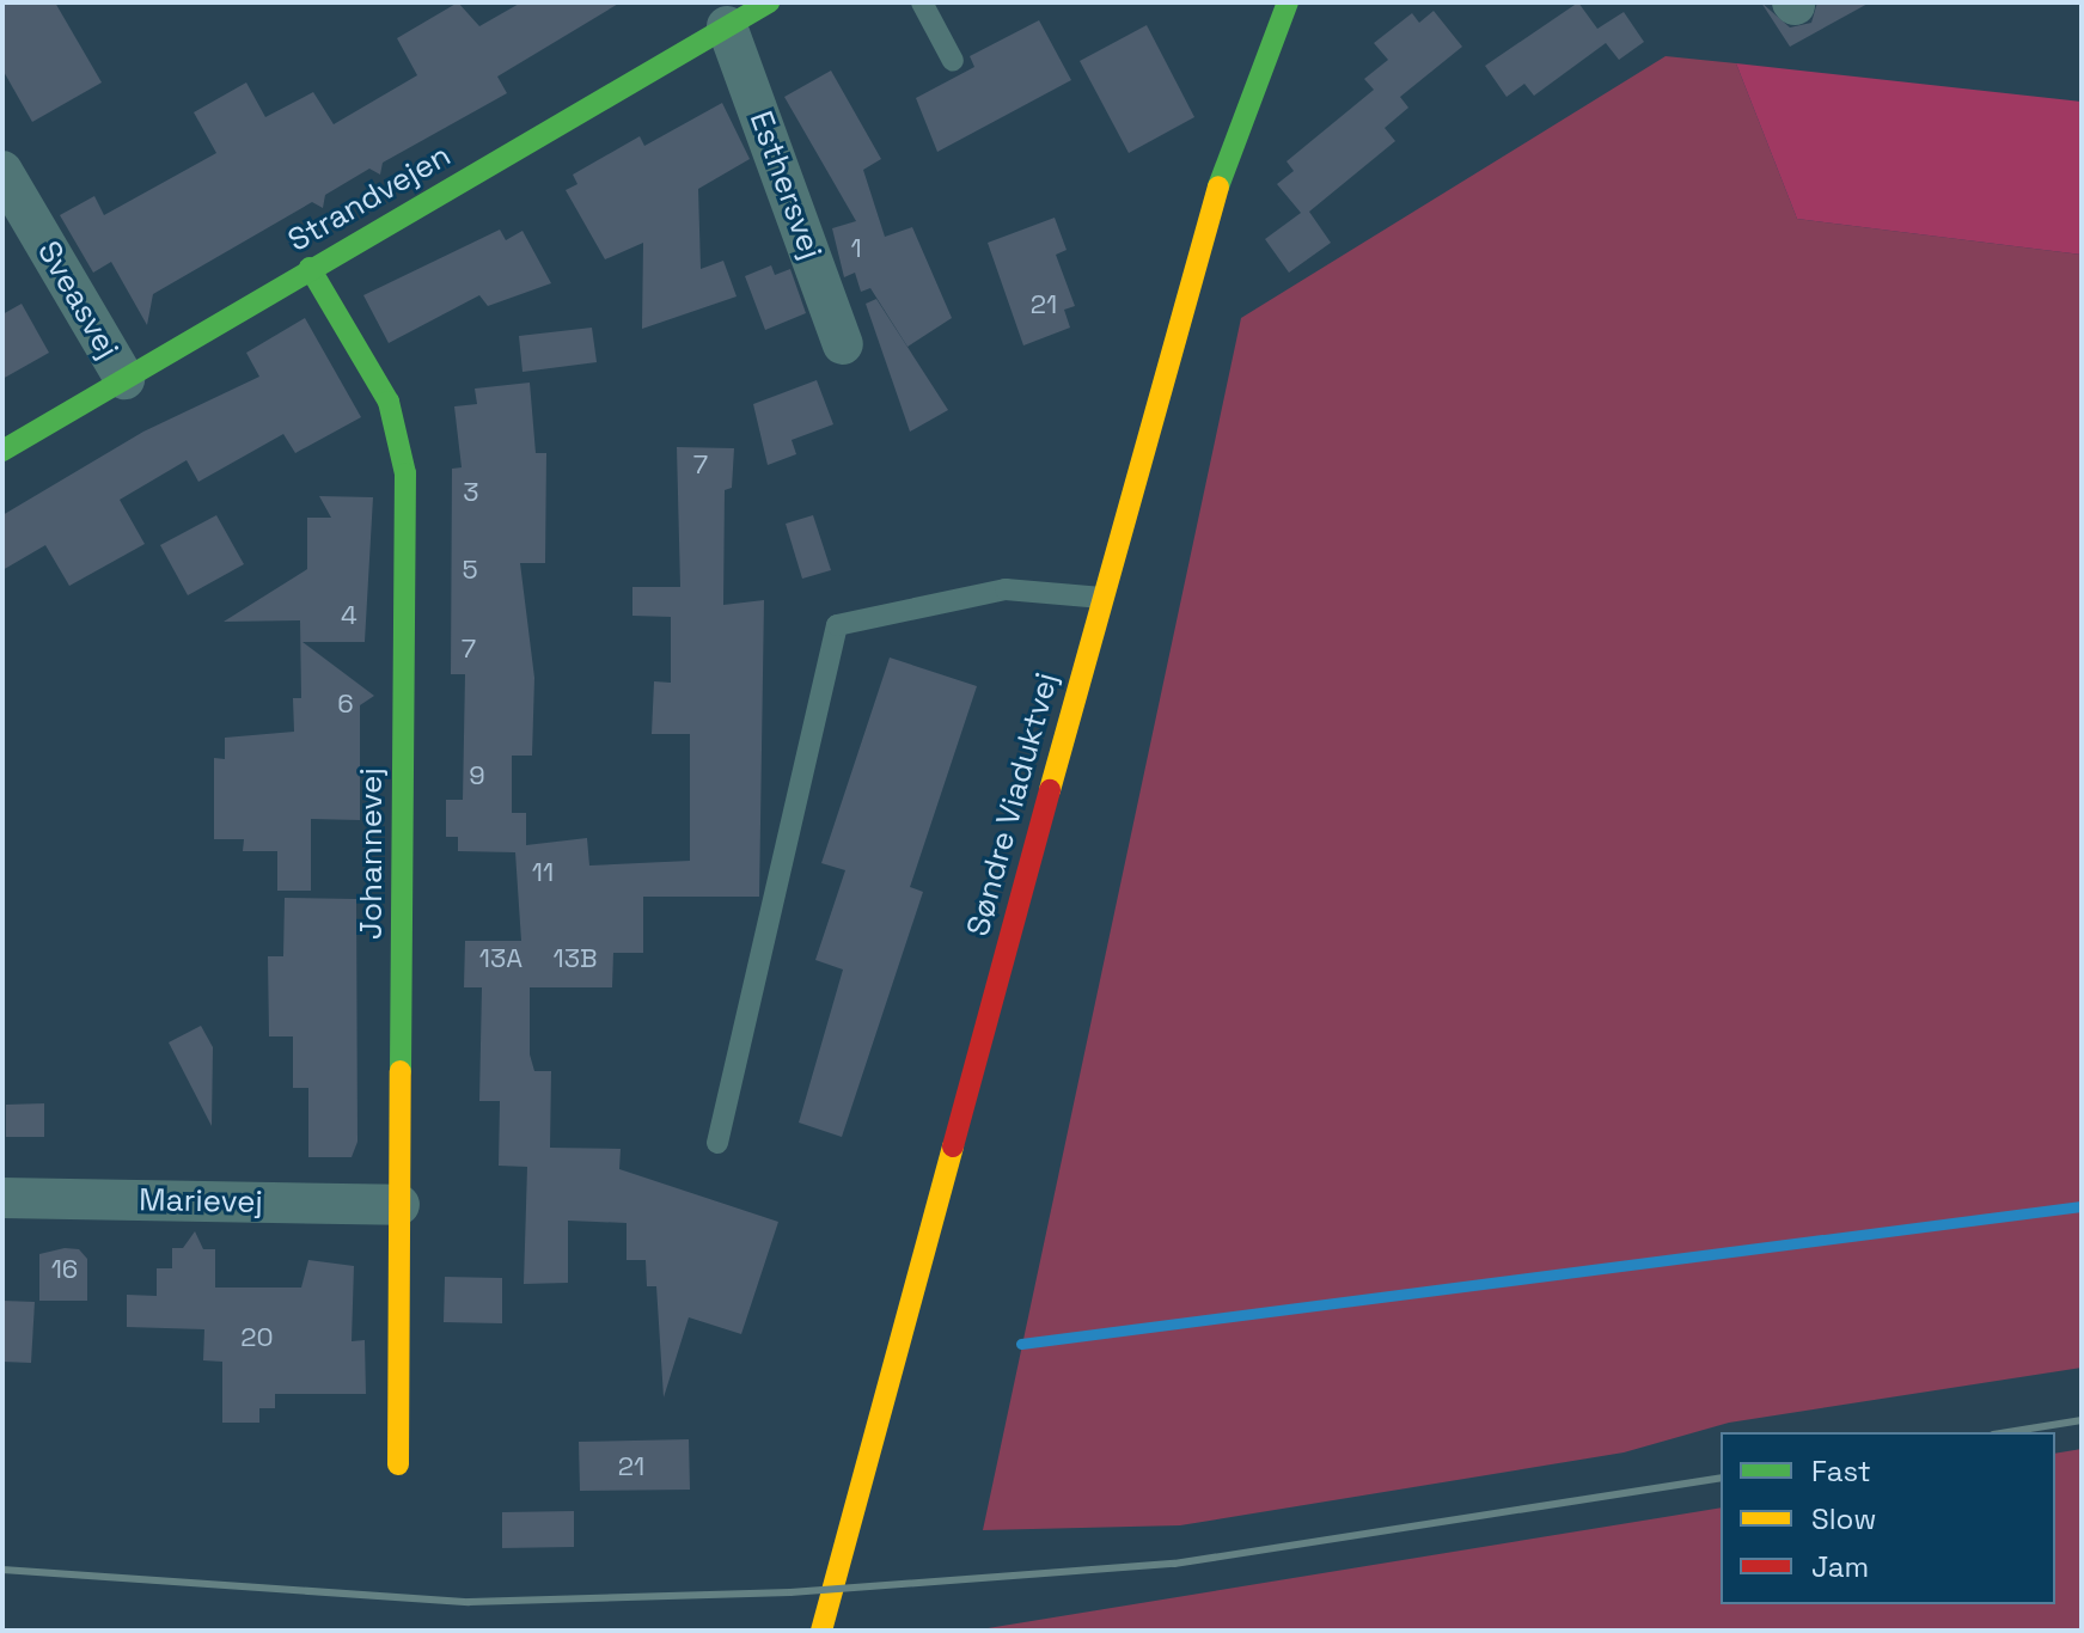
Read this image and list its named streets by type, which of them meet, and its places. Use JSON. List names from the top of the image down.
{
  "streets": {
    "street": [
      "Esthersvej",
      "Strandvejen",
      "Sveasvej",
      "Søndre Viaduktvej",
      "Johannevej",
      "Marievej"
    ]
  },
  "crossings": [
    ["Esthersvej", "Strandvejen"],
    ["Strandvejen", "Sveasvej"],
    ["Strandvejen", "Johannevej"],
    ["Johannevej", "Marievej"]
  ],
  "house_numbers": [
    "1",
    "21",
    "7",
    "3",
    "5",
    "4",
    "7",
    "6",
    "9",
    "11",
    "13A",
    "13B",
    "16",
    "20",
    "21"
  ],
  "legend": ["Fast", "Slow", "Jam"]
}
